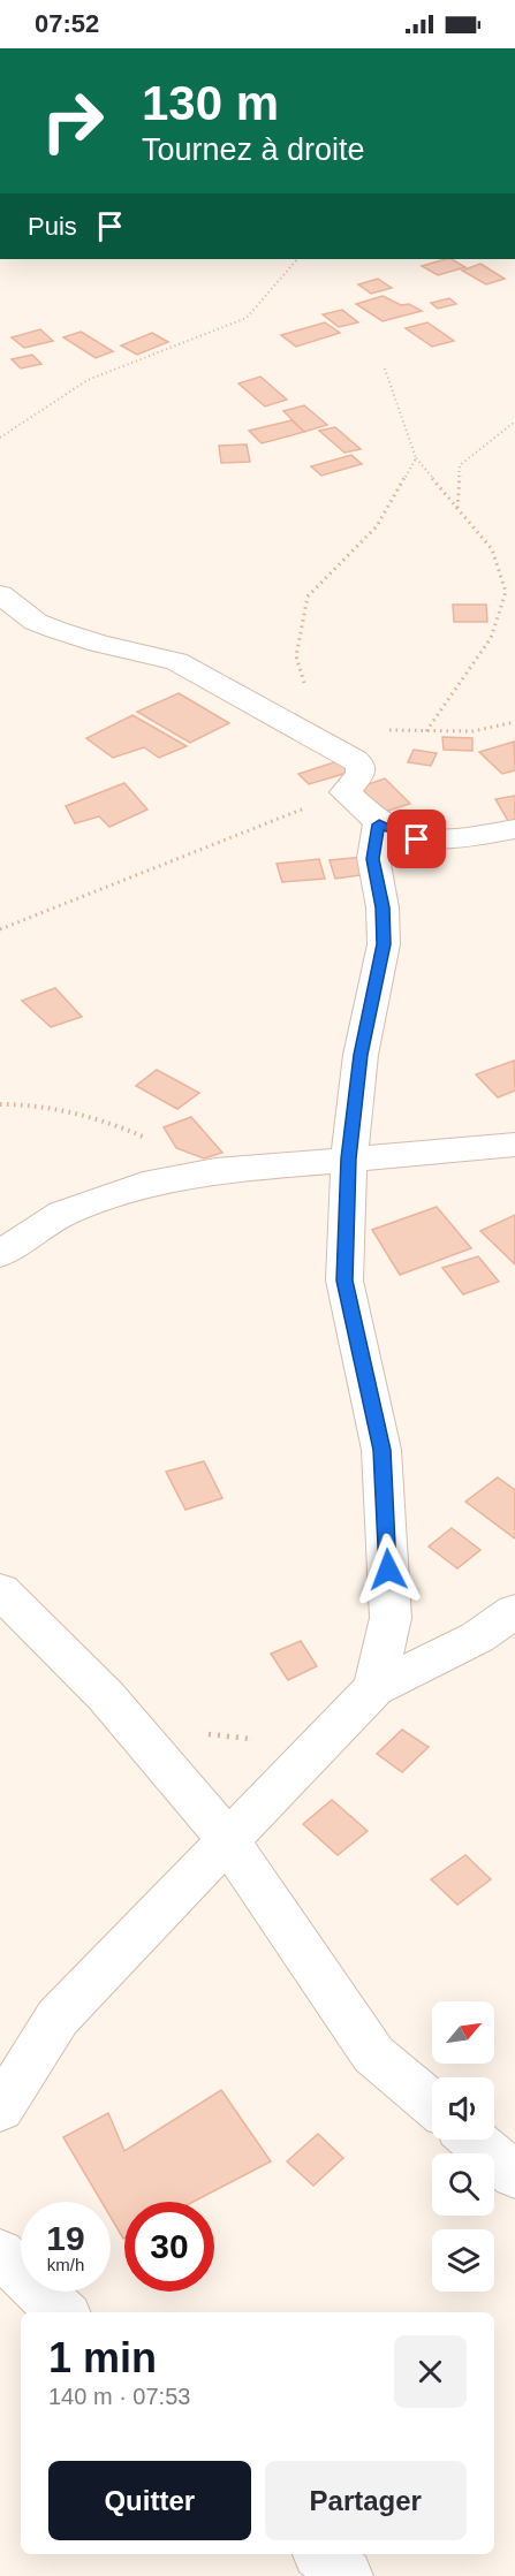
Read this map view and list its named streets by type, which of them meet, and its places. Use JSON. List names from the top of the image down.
{
  "north": "top right",
  "page": {
    "status": "07:52",
    "turn": ["130 m", "Tournez à droite"],
    "then": "Puis",
    "speed": "19 km/h",
    "limit": "30",
    "heading": ["1 min", "140 m · 07:53"],
    "buttons": ["Quitter", "Partager"]
  }
}
